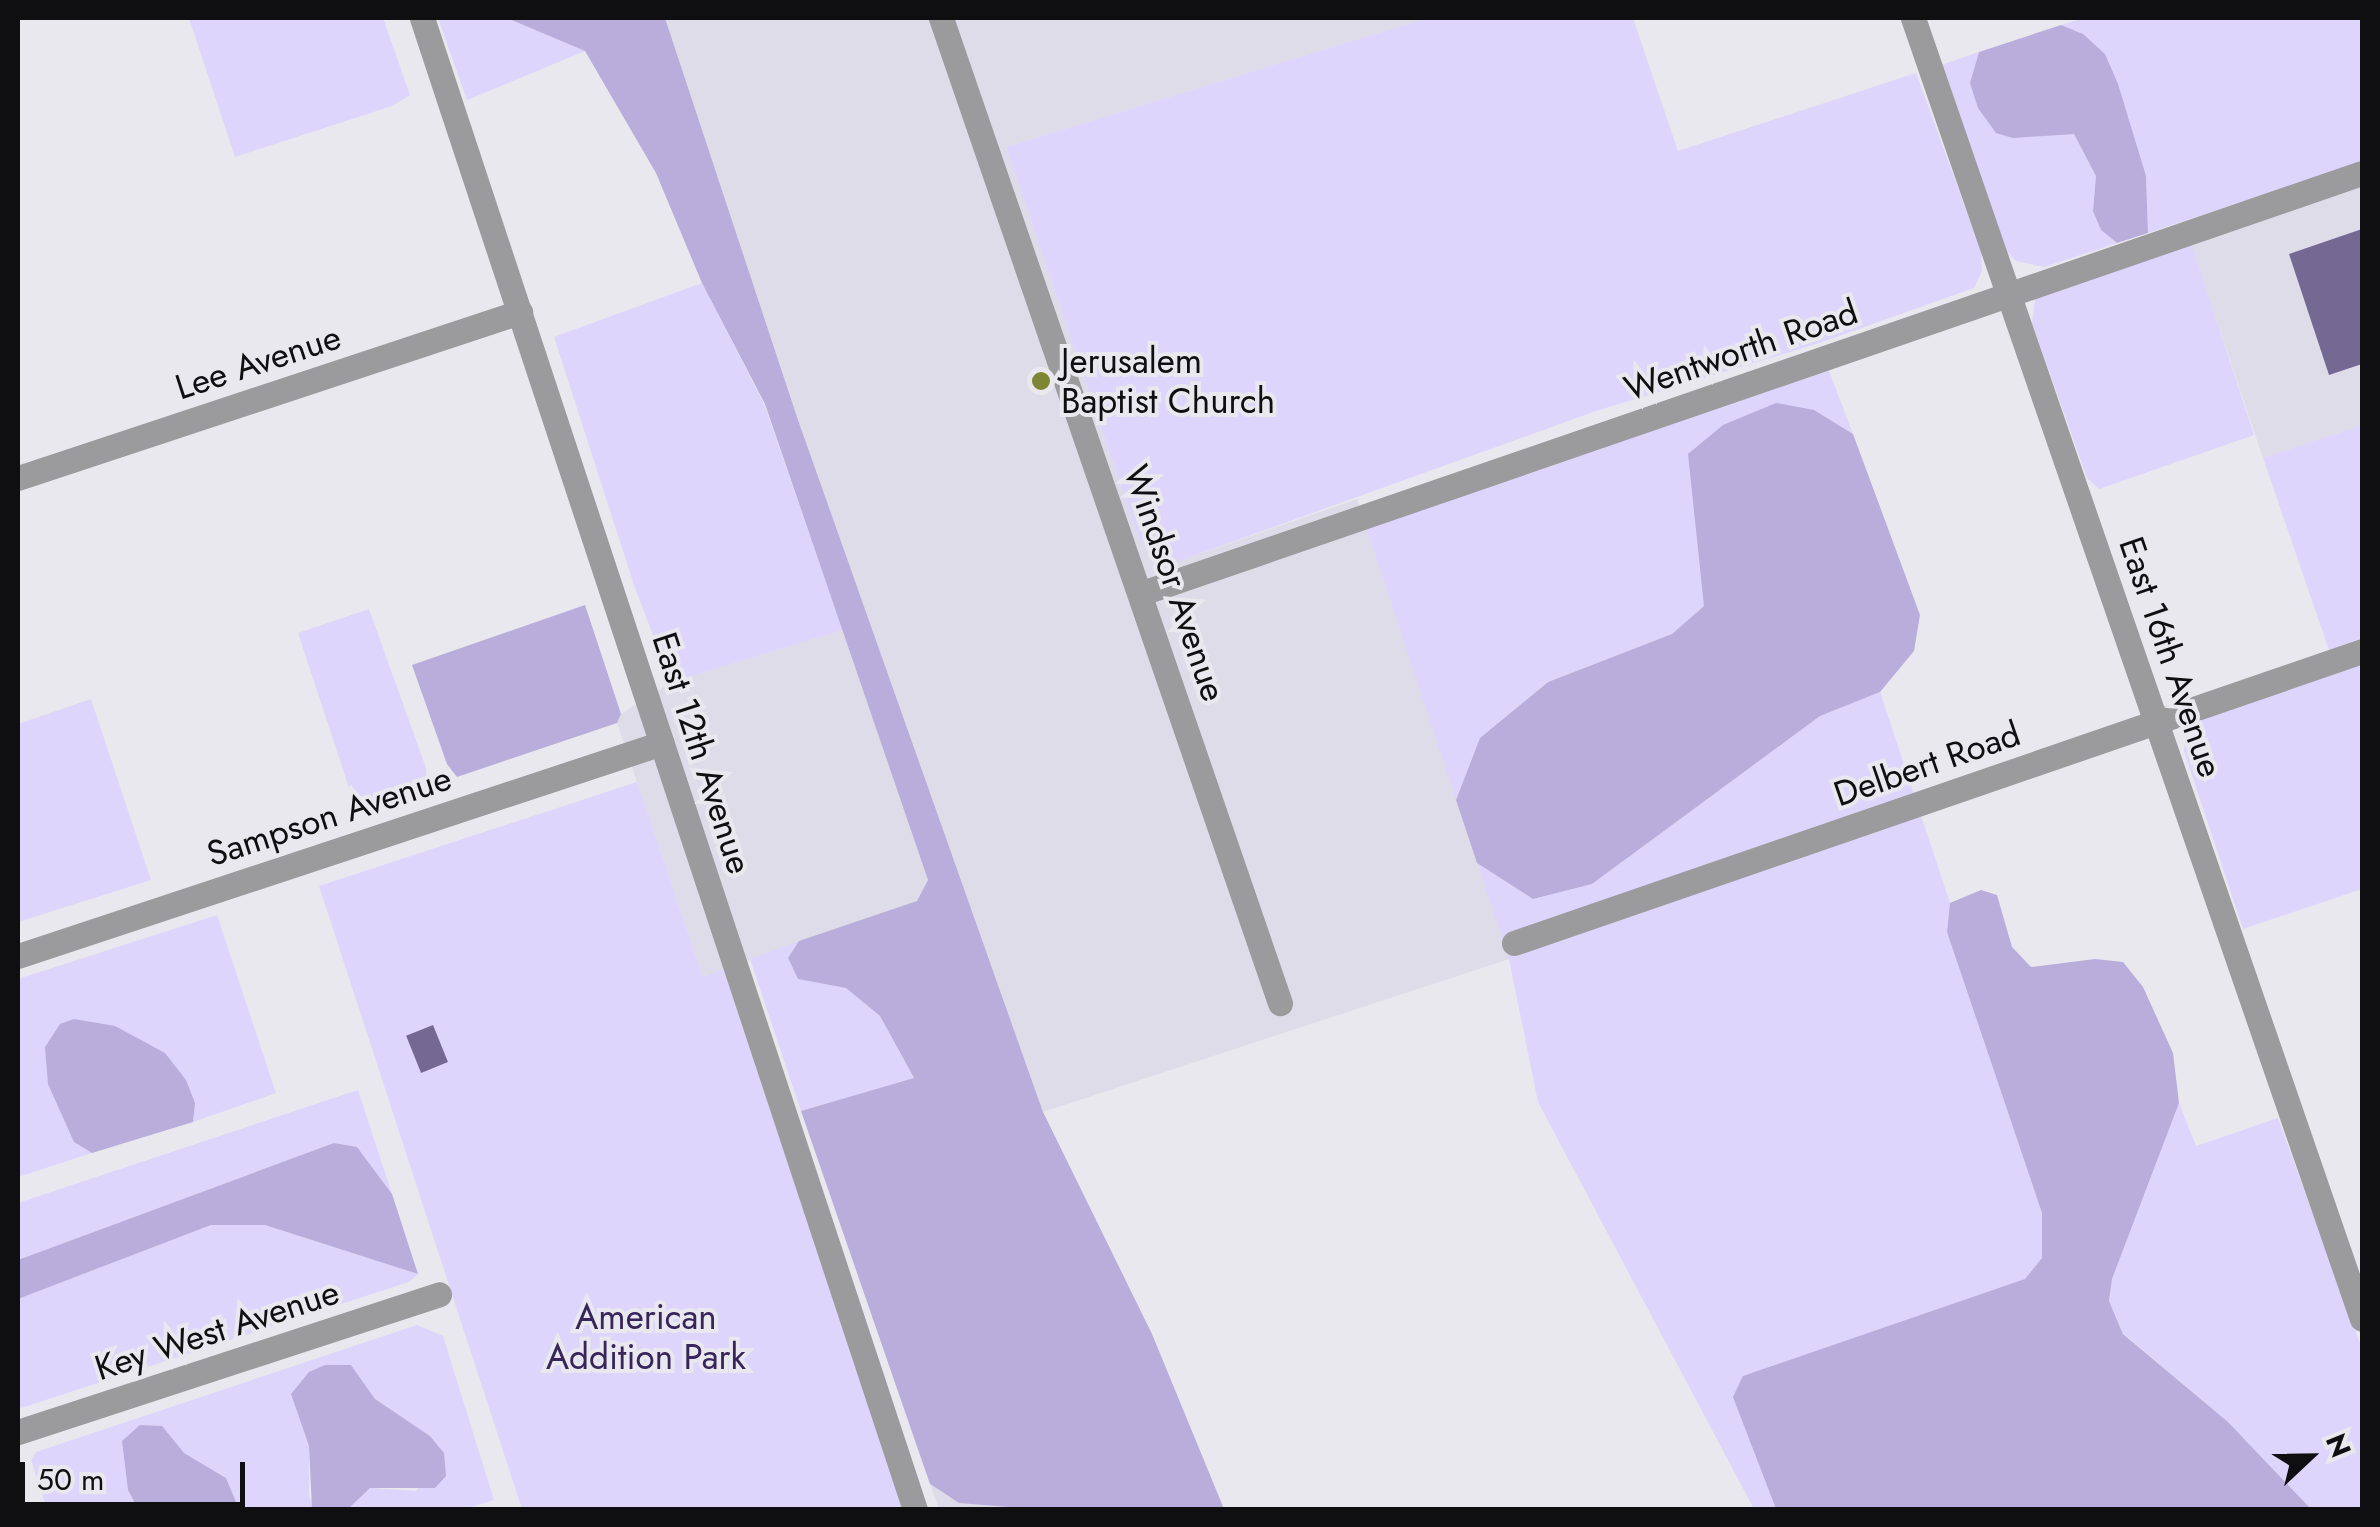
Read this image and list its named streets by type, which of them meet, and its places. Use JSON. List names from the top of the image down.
{
  "streets": {
    "street": [
      "Wentworth Road",
      "Lee Avenue",
      "Windsor Avenue",
      "East 16th Avenue",
      "East 12th Avenue",
      "Delbert Road",
      "Sampson Avenue",
      "Key West Avenue"
    ]
  },
  "crossings": [
    ["Wentworth Road", "Windsor Avenue"],
    ["Wentworth Road", "East 16th Avenue"],
    ["Lee Avenue", "East 12th Avenue"],
    ["East 16th Avenue", "Delbert Road"],
    ["East 12th Avenue", "Sampson Avenue"]
  ],
  "parks": ["American Addition Park"],
  "places": ["Jerusalem Baptist Church"],
  "scale_bar": "50 m",
  "north": "right"
}
